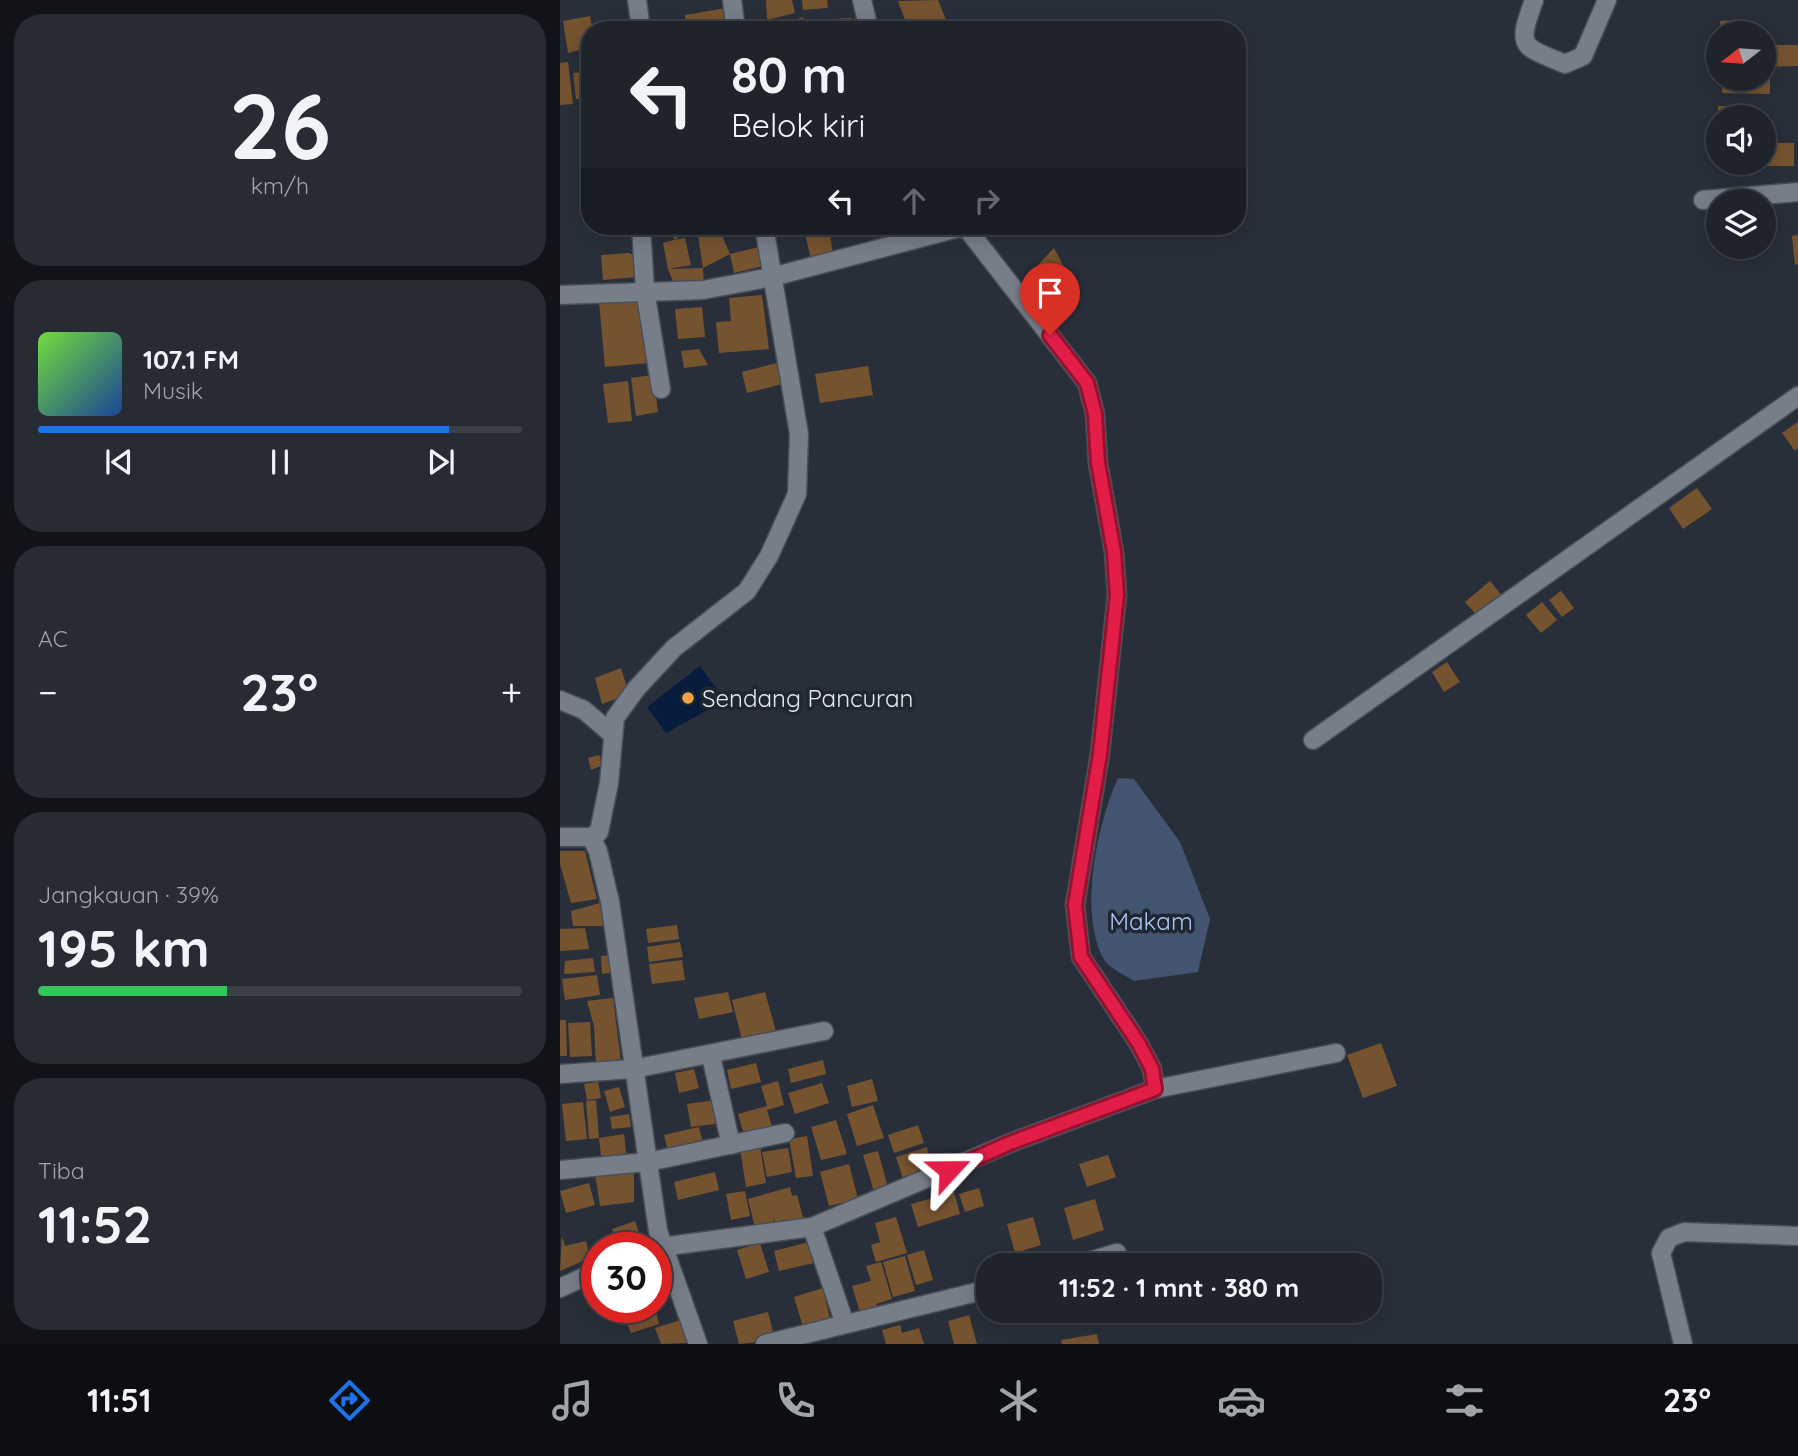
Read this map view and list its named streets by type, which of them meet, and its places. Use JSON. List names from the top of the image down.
{
  "parks": ["Makam"],
  "places": ["Sendang Pancuran"],
  "north": "left",
  "page": {
    "tile": [
      ["26", "km/h"],
      "AC",
      ["Jangkauan · 39%", "195 km"],
      ["Tiba", "11:52"]
    ],
    "turn": ["80 m", "Belok kiri"],
    "song": ["107.1 FM", "Musik"],
    "heat": ["−", "23°", "+"],
    "limit": "30",
    "trip": "11:52 · 1 mnt · 380 m",
    "tabs": ["11:51", "23°"]
  }
}
